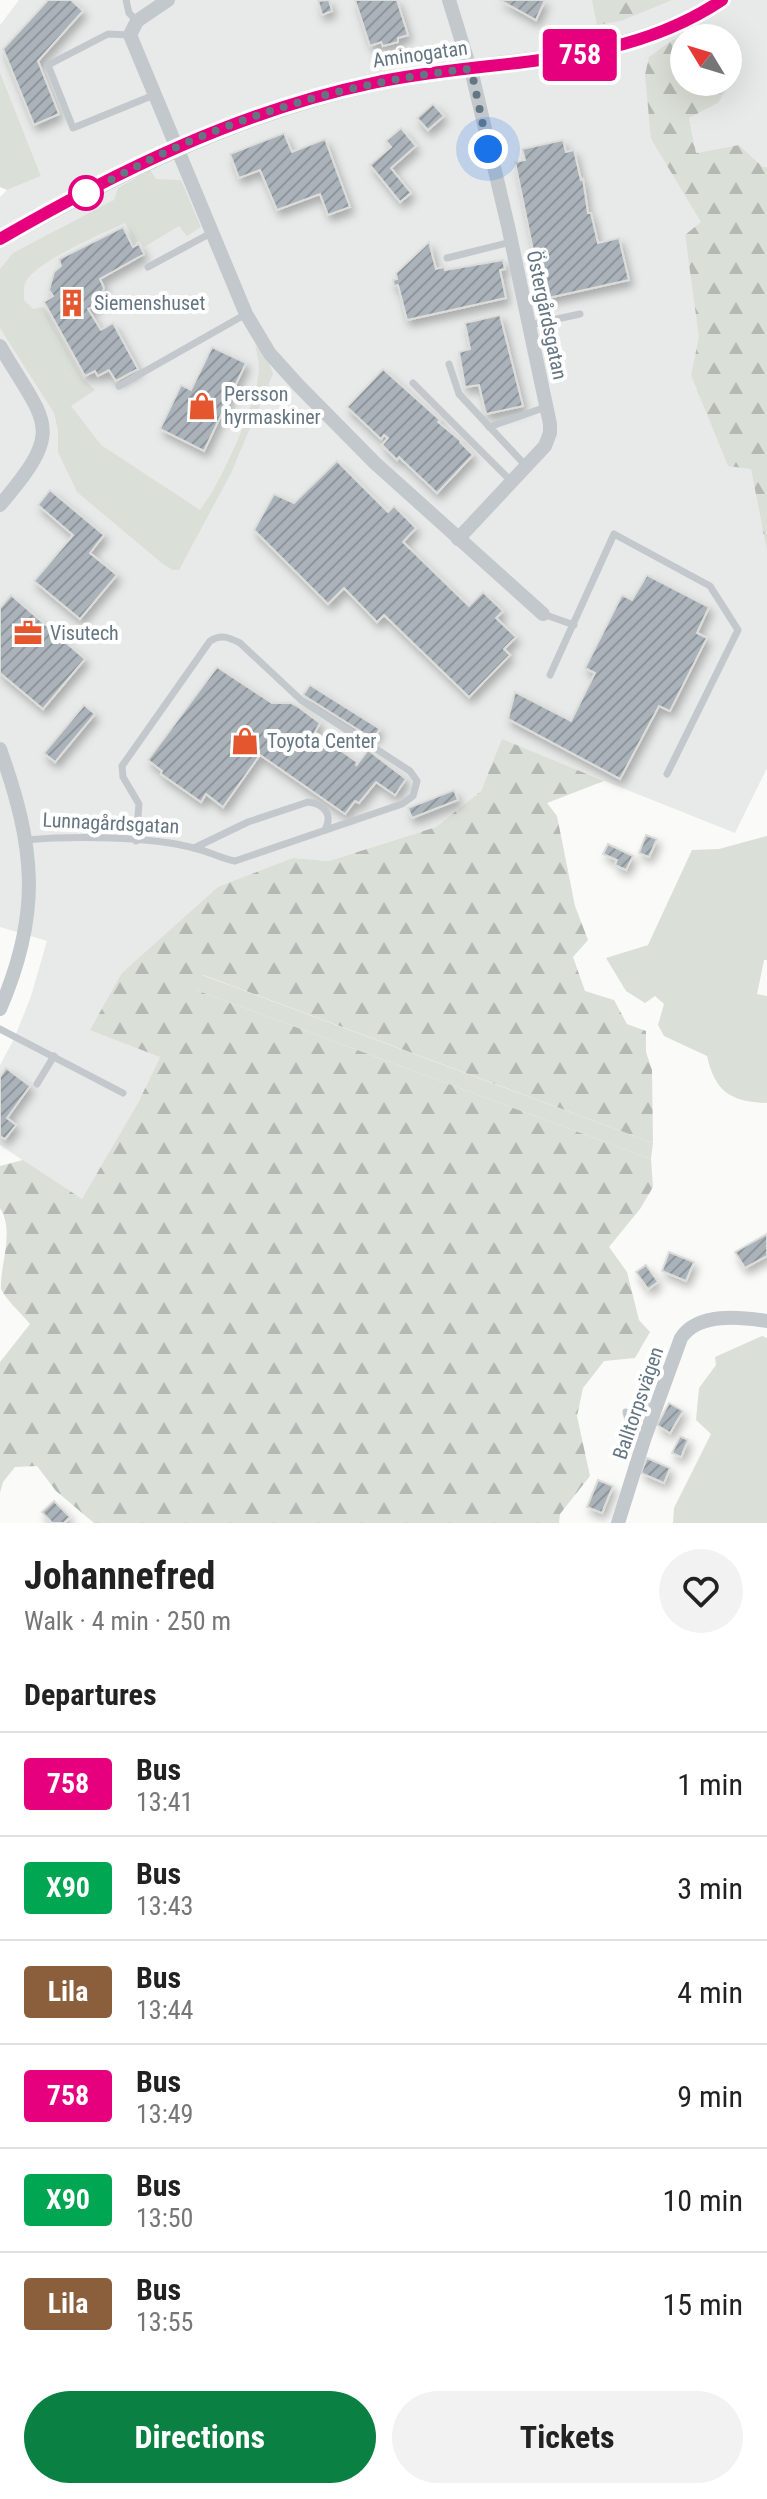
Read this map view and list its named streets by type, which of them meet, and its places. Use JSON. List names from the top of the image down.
{
  "streets": {
    "street": [
      "Aminogatan",
      "Östergårdsgatan",
      "Lunnagårdsgatan",
      "Balltorpsvägen"
    ]
  },
  "crossings": [
    ["Aminogatan", "Östergårdsgatan"]
  ],
  "places": {
    "building": ["Siemenshuset"],
    "shop": ["Persson hyrmaskiner", "Toyota Center"],
    "office": ["Visutech"]
  },
  "lines": ["bus line 758"],
  "north": "top left",
  "page": {
    "on_map": "758",
    "heading": [
      ["Johannefred", "Walk · 4 min · 250 m"],
      "Departures"
    ],
    "list": [
      {
        "mark": "758",
        "name": "Bus",
        "note": "13:41",
        "value": "1 min"
      },
      {
        "mark": "X90",
        "name": "Bus",
        "note": "13:43",
        "value": "3 min"
      },
      {
        "mark": "Lila",
        "name": "Bus",
        "note": "13:44",
        "value": "4 min"
      },
      {
        "mark": "758",
        "name": "Bus",
        "note": "13:49",
        "value": "9 min"
      },
      {
        "mark": "X90",
        "name": "Bus",
        "note": "13:50",
        "value": "10 min"
      },
      {
        "mark": "Lila",
        "name": "Bus",
        "note": "13:55",
        "value": "15 min"
      }
    ],
    "buttons": ["Directions", "Tickets"]
  }
}
